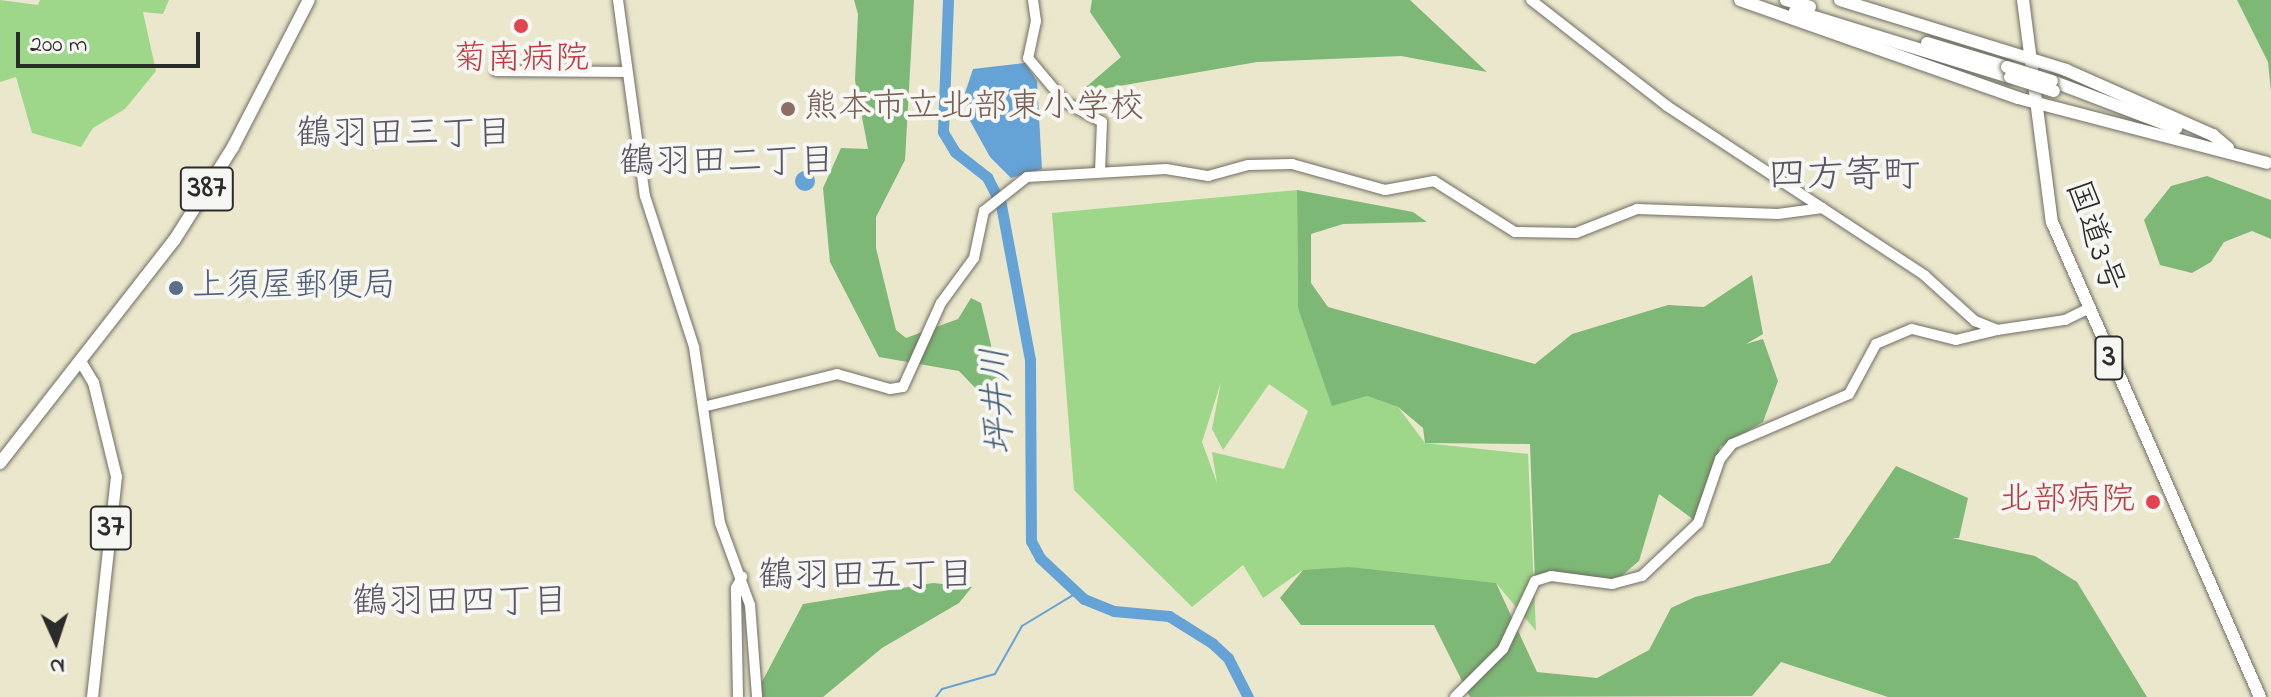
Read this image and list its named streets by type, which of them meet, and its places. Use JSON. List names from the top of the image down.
{
  "streets": {
    "highway": ["387", "国道3号", "3"],
    "main road": ["37"]
  },
  "crossings": [
    ["387", "37"]
  ],
  "districts": [
    "鶴羽田三丁目",
    "鶴羽田二丁目",
    "四方寄町",
    "鶴羽田五丁目",
    "鶴羽田四丁目"
  ],
  "water": ["坪井川"],
  "places": [
    "菊南病院",
    "熊本市立北部東小学校",
    "上須屋郵便局",
    "北部病院"
  ],
  "scale_bar": "200 m",
  "north": "bottom"
}
